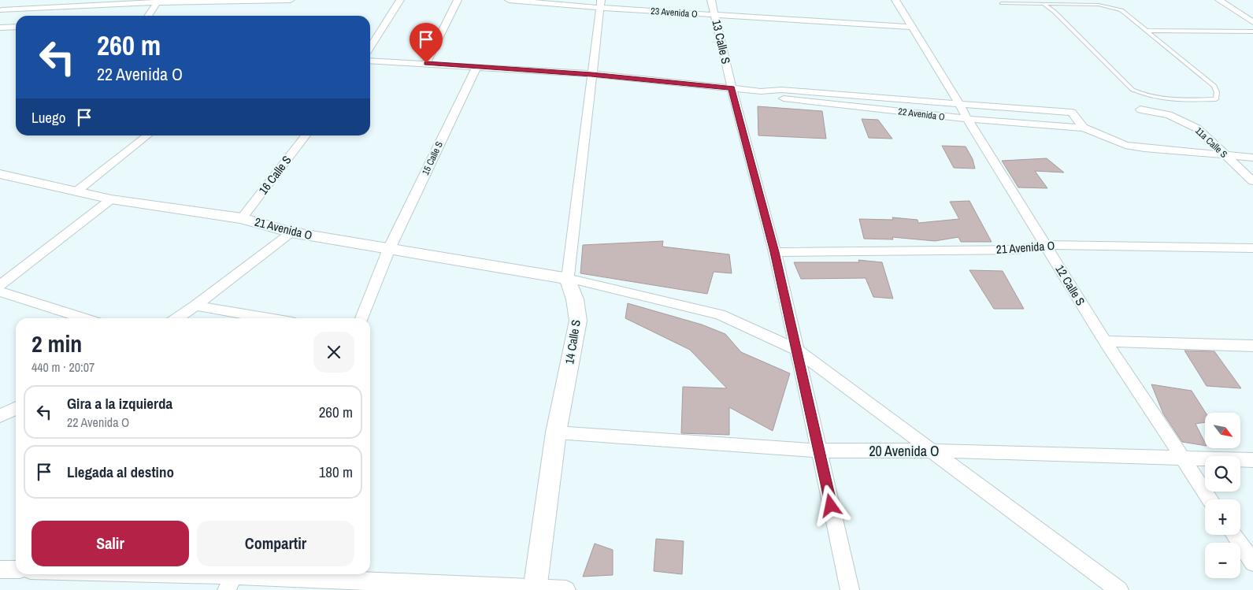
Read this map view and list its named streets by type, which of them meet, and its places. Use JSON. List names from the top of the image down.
{
  "streets": {
    "street": [
      "23 Avenida O",
      "13 Calle S",
      "22 Avenida O",
      "11a Calle S",
      "15 Calle S",
      "16 Calle S",
      "21 Avenida O",
      "12 Calle S",
      "14 Calle S",
      "20 Avenida O"
    ]
  },
  "crossings": [
    ["23 Avenida O", "13 Calle S"],
    ["23 Avenida O", "12 Calle S"],
    ["23 Avenida O", "14 Calle S"],
    ["13 Calle S", "22 Avenida O"],
    ["13 Calle S", "21 Avenida O"],
    ["13 Calle S", "20 Avenida O"],
    ["22 Avenida O", "11a Calle S"],
    ["22 Avenida O", "12 Calle S"],
    ["15 Calle S", "21 Avenida O"],
    ["16 Calle S", "21 Avenida O"],
    ["21 Avenida O", "12 Calle S"],
    ["21 Avenida O", "14 Calle S"],
    ["12 Calle S", "20 Avenida O"],
    ["14 Calle S", "20 Avenida O"]
  ],
  "north": "bottom right",
  "page": {
    "turn": ["260 m", "22 Avenida O"],
    "then": "Luego",
    "heading": ["2 min", "440 m · 20:07"],
    "list": [
      {
        "name": "Gira a la izquierda",
        "note": "22 Avenida O",
        "value": "260 m"
      },
      {
        "name": "Llegada al destino",
        "value": "180 m"
      }
    ],
    "map_buttons": ["+", "−"],
    "buttons": ["Salir", "Compartir"]
  }
}
